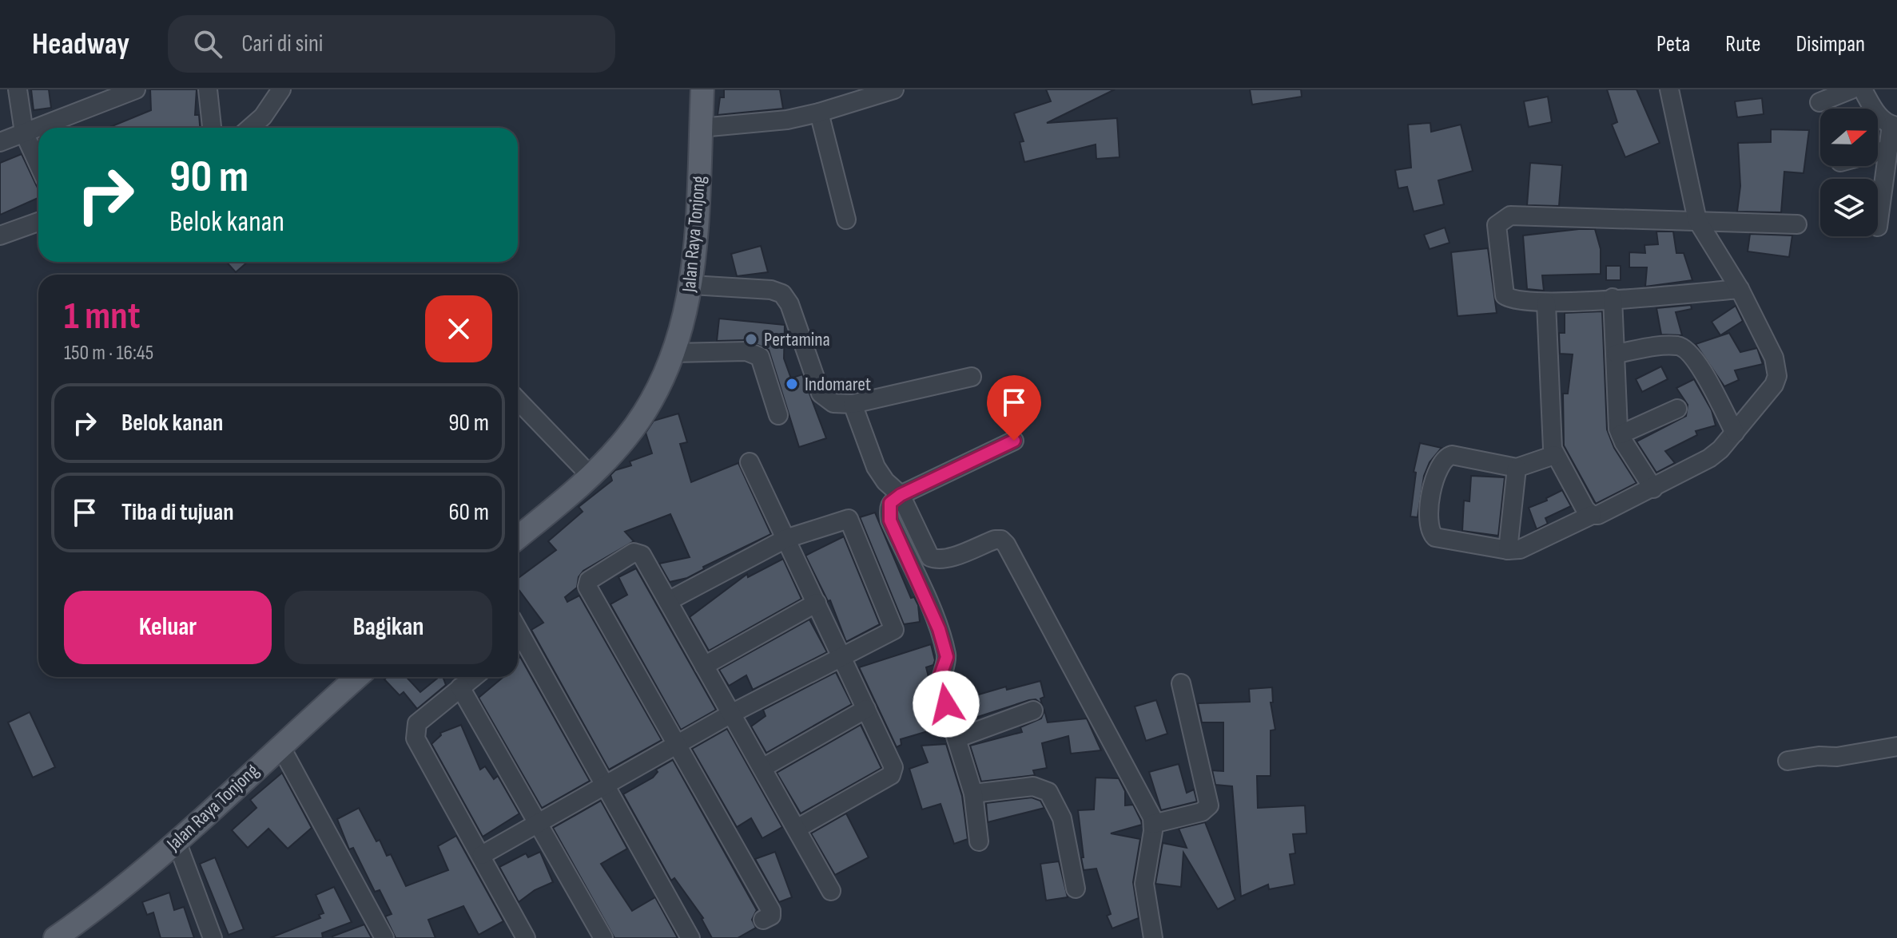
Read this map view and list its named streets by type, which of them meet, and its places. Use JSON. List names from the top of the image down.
{
  "streets": {
    "main road": ["Jalan Raya Tonjong"]
  },
  "places": ["Pertamina", "Indomaret"],
  "north": "right",
  "page": {
    "header": "Headway",
    "search": "Cari di sini",
    "nav": ["Peta", "Rute", "Disimpan"],
    "turn": ["90 m", "Belok kanan"],
    "heading": ["1 mnt", "150 m · 16:45"],
    "list": [
      {
        "name": "Belok kanan",
        "value": "90 m"
      },
      {
        "name": "Tiba di tujuan",
        "value": "60 m"
      }
    ],
    "buttons": ["Keluar", "Bagikan"]
  }
}
